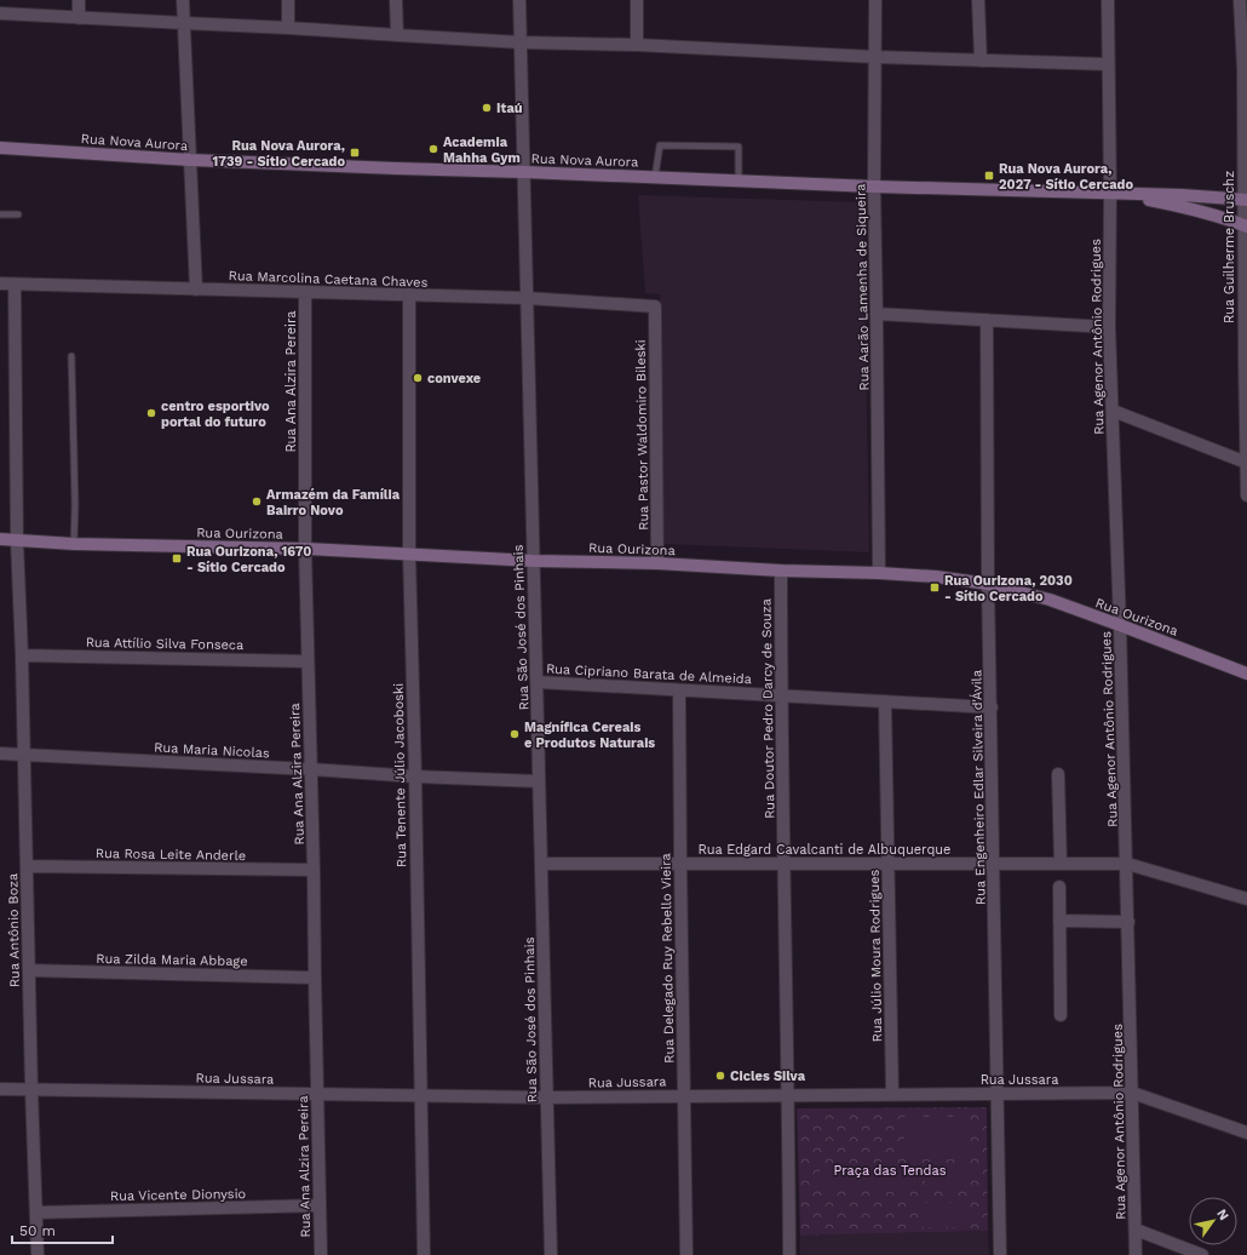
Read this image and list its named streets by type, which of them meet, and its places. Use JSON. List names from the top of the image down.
{
  "streets": {
    "main road": ["Rua Nova Aurora", "Rua Ourizona"],
    "street": [
      "Rua Guilherme Bruschz",
      "Rua Marcolina Caetana Chaves",
      "Rua Aarão Lamenha de Siqueira",
      "Rua Agenor Antônio Rodrigues",
      "Rua Ana Alzira Pereira",
      "Rua Pastor Waldomiro Bileski",
      "Rua São José dos Pinhais",
      "Rua Attílio Silva Fonseca",
      "Rua Cipriano Barata de Almeida",
      "Rua Doutor Pedro Darcy de Souza",
      "Rua Maria Nicolas",
      "Rua Tenente Júlio Jacoboski",
      "Rua Engenheiro Edlar Silveira d'Ávila",
      "Rua Edgard Cavalcanti de Albuquerque",
      "Rua Rosa Leite Anderle",
      "Rua Antônio Boza",
      "Rua Júlio Moura Rodrigues",
      "Rua Delegado Ruy Rebello Vieira",
      "Rua Zilda Maria Abbage",
      "Rua Jussara",
      "Rua Vicente Dionysio"
    ]
  },
  "crossings": [
    ["Rua Nova Aurora", "Rua Guilherme Bruschz"],
    ["Rua Nova Aurora", "Rua Aarão Lamenha de Siqueira"],
    ["Rua Nova Aurora", "Rua Agenor Antônio Rodrigues"],
    ["Rua Nova Aurora", "Rua São José dos Pinhais"],
    ["Rua Marcolina Caetana Chaves", "Rua Ana Alzira Pereira"],
    ["Rua Marcolina Caetana Chaves", "Rua Pastor Waldomiro Bileski"],
    ["Rua Marcolina Caetana Chaves", "Rua São José dos Pinhais"],
    ["Rua Marcolina Caetana Chaves", "Rua Tenente Júlio Jacoboski"],
    ["Rua Marcolina Caetana Chaves", "Rua Antônio Boza"],
    ["Rua Aarão Lamenha de Siqueira", "Rua Ourizona"],
    ["Rua Agenor Antônio Rodrigues", "Rua Ourizona"],
    ["Rua Agenor Antônio Rodrigues", "Rua Edgard Cavalcanti de Albuquerque"],
    ["Rua Agenor Antônio Rodrigues", "Rua Jussara"],
    ["Rua Ana Alzira Pereira", "Rua Ourizona"],
    ["Rua Ana Alzira Pereira", "Rua Attílio Silva Fonseca"],
    ["Rua Ana Alzira Pereira", "Rua Maria Nicolas"],
    ["Rua Ana Alzira Pereira", "Rua Rosa Leite Anderle"],
    ["Rua Ana Alzira Pereira", "Rua Zilda Maria Abbage"],
    ["Rua Ana Alzira Pereira", "Rua Jussara"],
    ["Rua Ana Alzira Pereira", "Rua Vicente Dionysio"],
    ["Rua Pastor Waldomiro Bileski", "Rua Ourizona"],
    ["Rua Ourizona", "Rua São José dos Pinhais"],
    ["Rua Ourizona", "Rua Doutor Pedro Darcy de Souza"],
    ["Rua Ourizona", "Rua Tenente Júlio Jacoboski"],
    ["Rua Ourizona", "Rua Engenheiro Edlar Silveira d'Ávila"],
    ["Rua Ourizona", "Rua Antônio Boza"],
    ["Rua São José dos Pinhais", "Rua Cipriano Barata de Almeida"],
    ["Rua São José dos Pinhais", "Rua Maria Nicolas"],
    ["Rua São José dos Pinhais", "Rua Edgard Cavalcanti de Albuquerque"],
    ["Rua São José dos Pinhais", "Rua Jussara"],
    ["Rua Attílio Silva Fonseca", "Rua Antônio Boza"],
    ["Rua Cipriano Barata de Almeida", "Rua Doutor Pedro Darcy de Souza"],
    ["Rua Cipriano Barata de Almeida", "Rua Engenheiro Edlar Silveira d'Ávila"],
    ["Rua Cipriano Barata de Almeida", "Rua Júlio Moura Rodrigues"],
    ["Rua Cipriano Barata de Almeida", "Rua Delegado Ruy Rebello Vieira"],
    ["Rua Doutor Pedro Darcy de Souza", "Rua Edgard Cavalcanti de Albuquerque"],
    ["Rua Doutor Pedro Darcy de Souza", "Rua Jussara"],
    ["Rua Maria Nicolas", "Rua Tenente Júlio Jacoboski"],
    ["Rua Maria Nicolas", "Rua Antônio Boza"],
    ["Rua Tenente Júlio Jacoboski", "Rua Jussara"],
    ["Rua Engenheiro Edlar Silveira d'Ávila", "Rua Edgard Cavalcanti de Albuquerque"],
    ["Rua Engenheiro Edlar Silveira d'Ávila", "Rua Jussara"],
    ["Rua Edgard Cavalcanti de Albuquerque", "Rua Júlio Moura Rodrigues"],
    ["Rua Edgard Cavalcanti de Albuquerque", "Rua Delegado Ruy Rebello Vieira"],
    ["Rua Rosa Leite Anderle", "Rua Antônio Boza"],
    ["Rua Antônio Boza", "Rua Zilda Maria Abbage"],
    ["Rua Antônio Boza", "Rua Jussara"],
    ["Rua Antônio Boza", "Rua Vicente Dionysio"],
    ["Rua Júlio Moura Rodrigues", "Rua Jussara"],
    ["Rua Delegado Ruy Rebello Vieira", "Rua Jussara"]
  ],
  "parks": ["Praça das Tendas"],
  "places": {
    "other": [
      "Itaú",
      "Academia Mahha Gym",
      "convexe",
      "centro esportivo portal do futuro",
      "Armazém da Família Bairro Novo",
      "Magnífica Cereais e Produtos Naturais",
      "Cicles Silva"
    ],
    "transit": [
      "Rua Nova Aurora, 1739 - Sítio Cercado",
      "Rua Nova Aurora, 2027 - Sítio Cercado",
      "Rua Ourizona, 1670 - Sítio Cercado",
      "Rua Ourizona, 2030 - Sítio Cercado"
    ]
  },
  "scale_bar": "50 m",
  "north": "top right"
}
